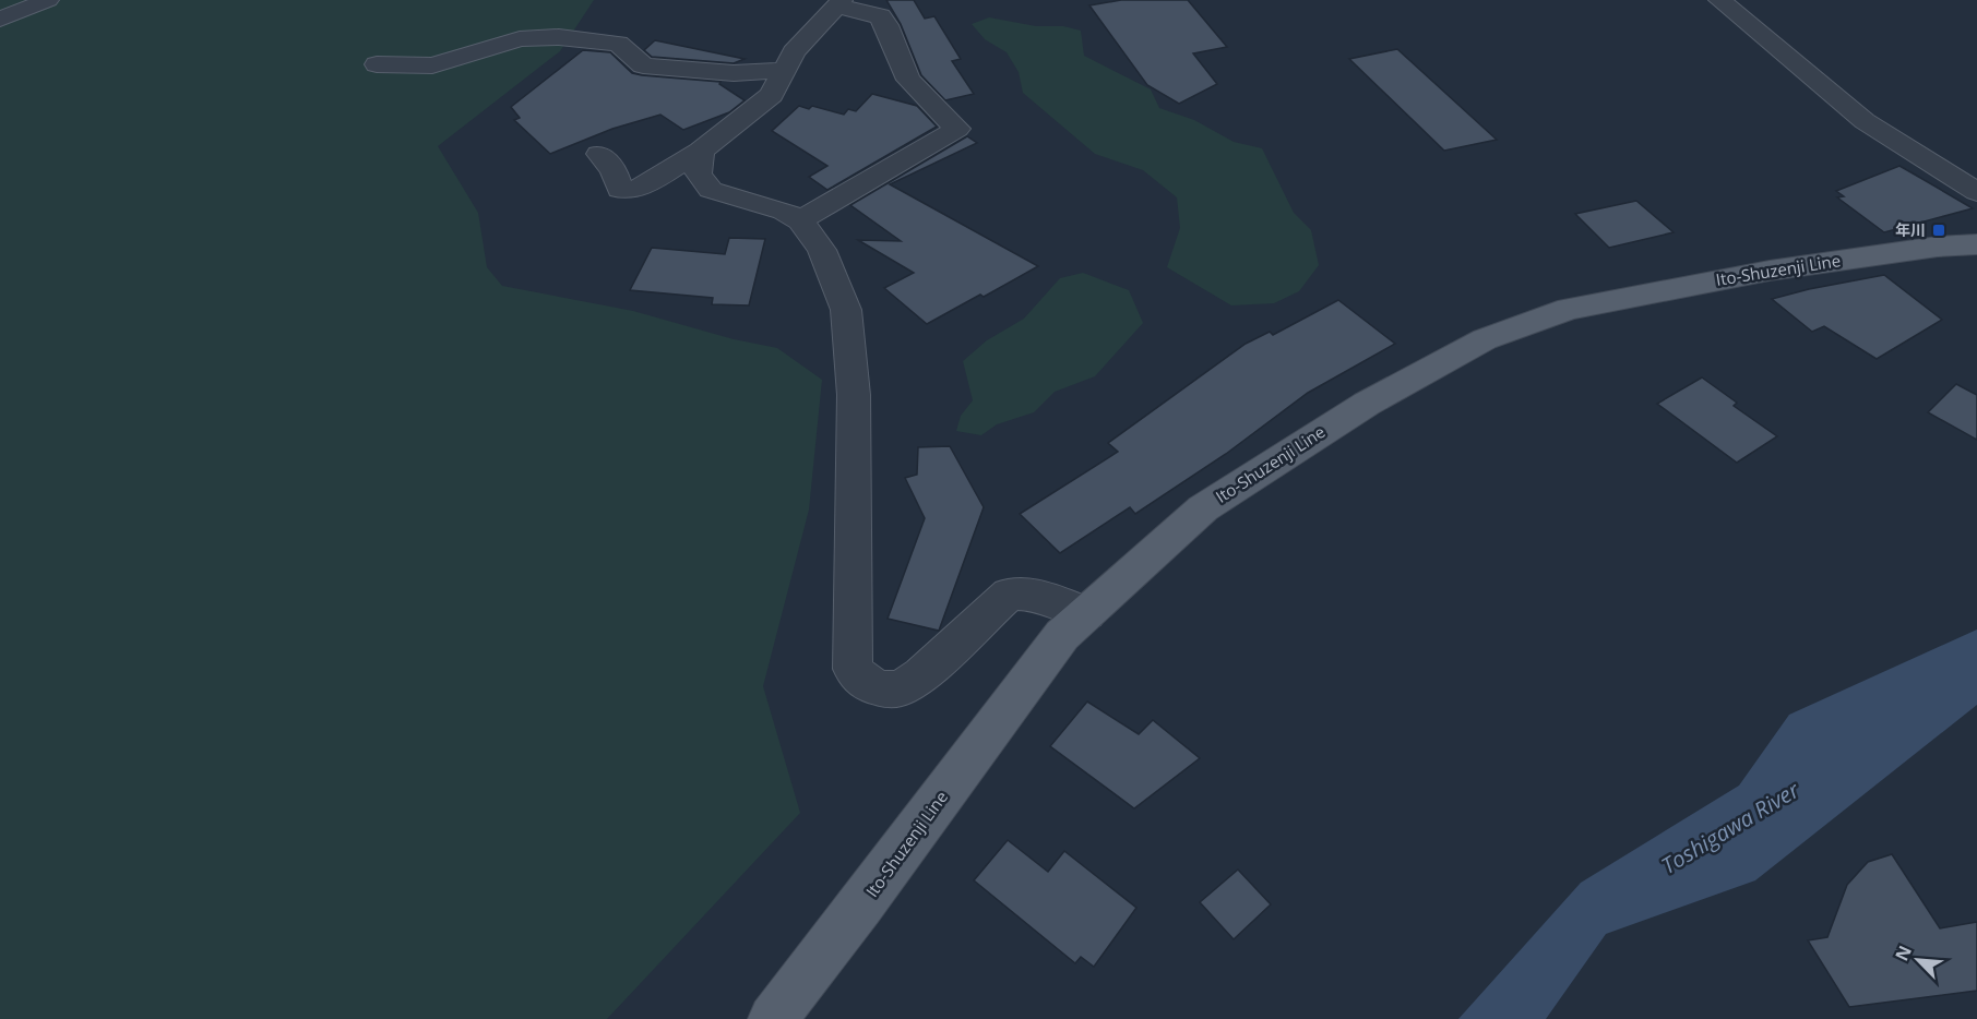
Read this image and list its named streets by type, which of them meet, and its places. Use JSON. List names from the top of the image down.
{
  "streets": {
    "main road": ["Ito-Shuzenji Line"]
  },
  "water": ["Toshigawa River"],
  "places": {
    "transit": ["年川"]
  },
  "north": "top left"
}
